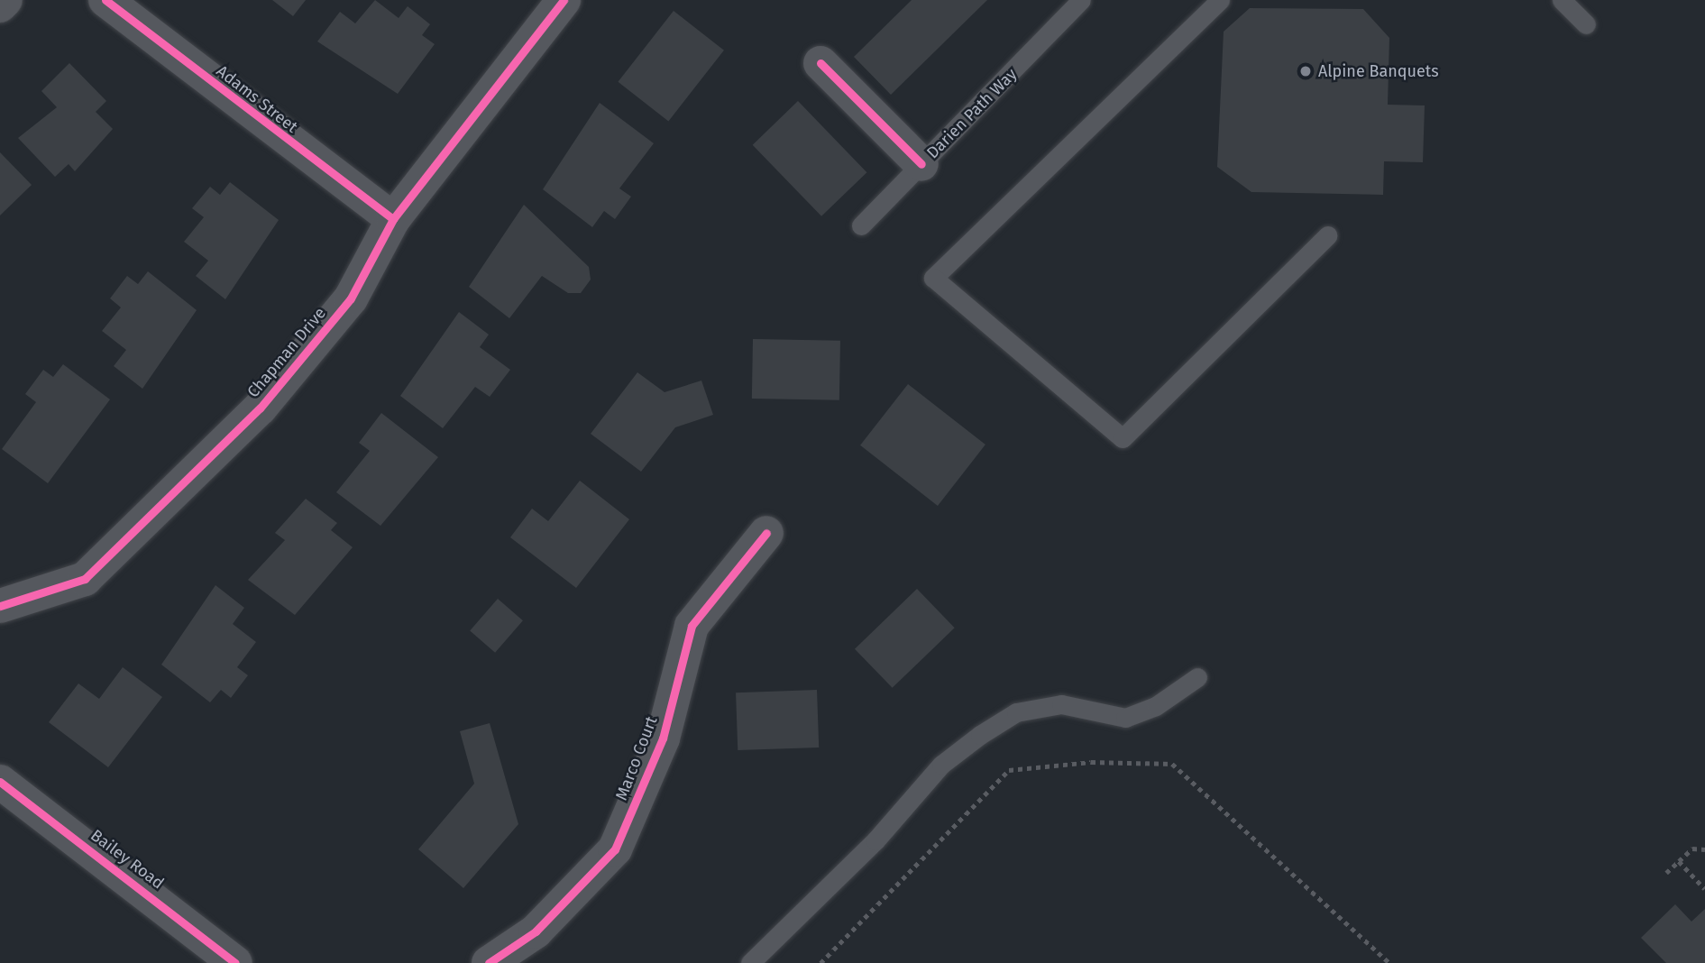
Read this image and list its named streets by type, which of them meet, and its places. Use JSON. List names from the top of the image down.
{
  "streets": {
    "street": [
      "Adams Street",
      "Chapman Drive",
      "Marco Court",
      "Bailey Road"
    ],
    "lane": ["Darien Path Way"]
  },
  "crossings": [
    ["Adams Street", "Chapman Drive"]
  ],
  "places": ["Alpine Banquets"]
}
